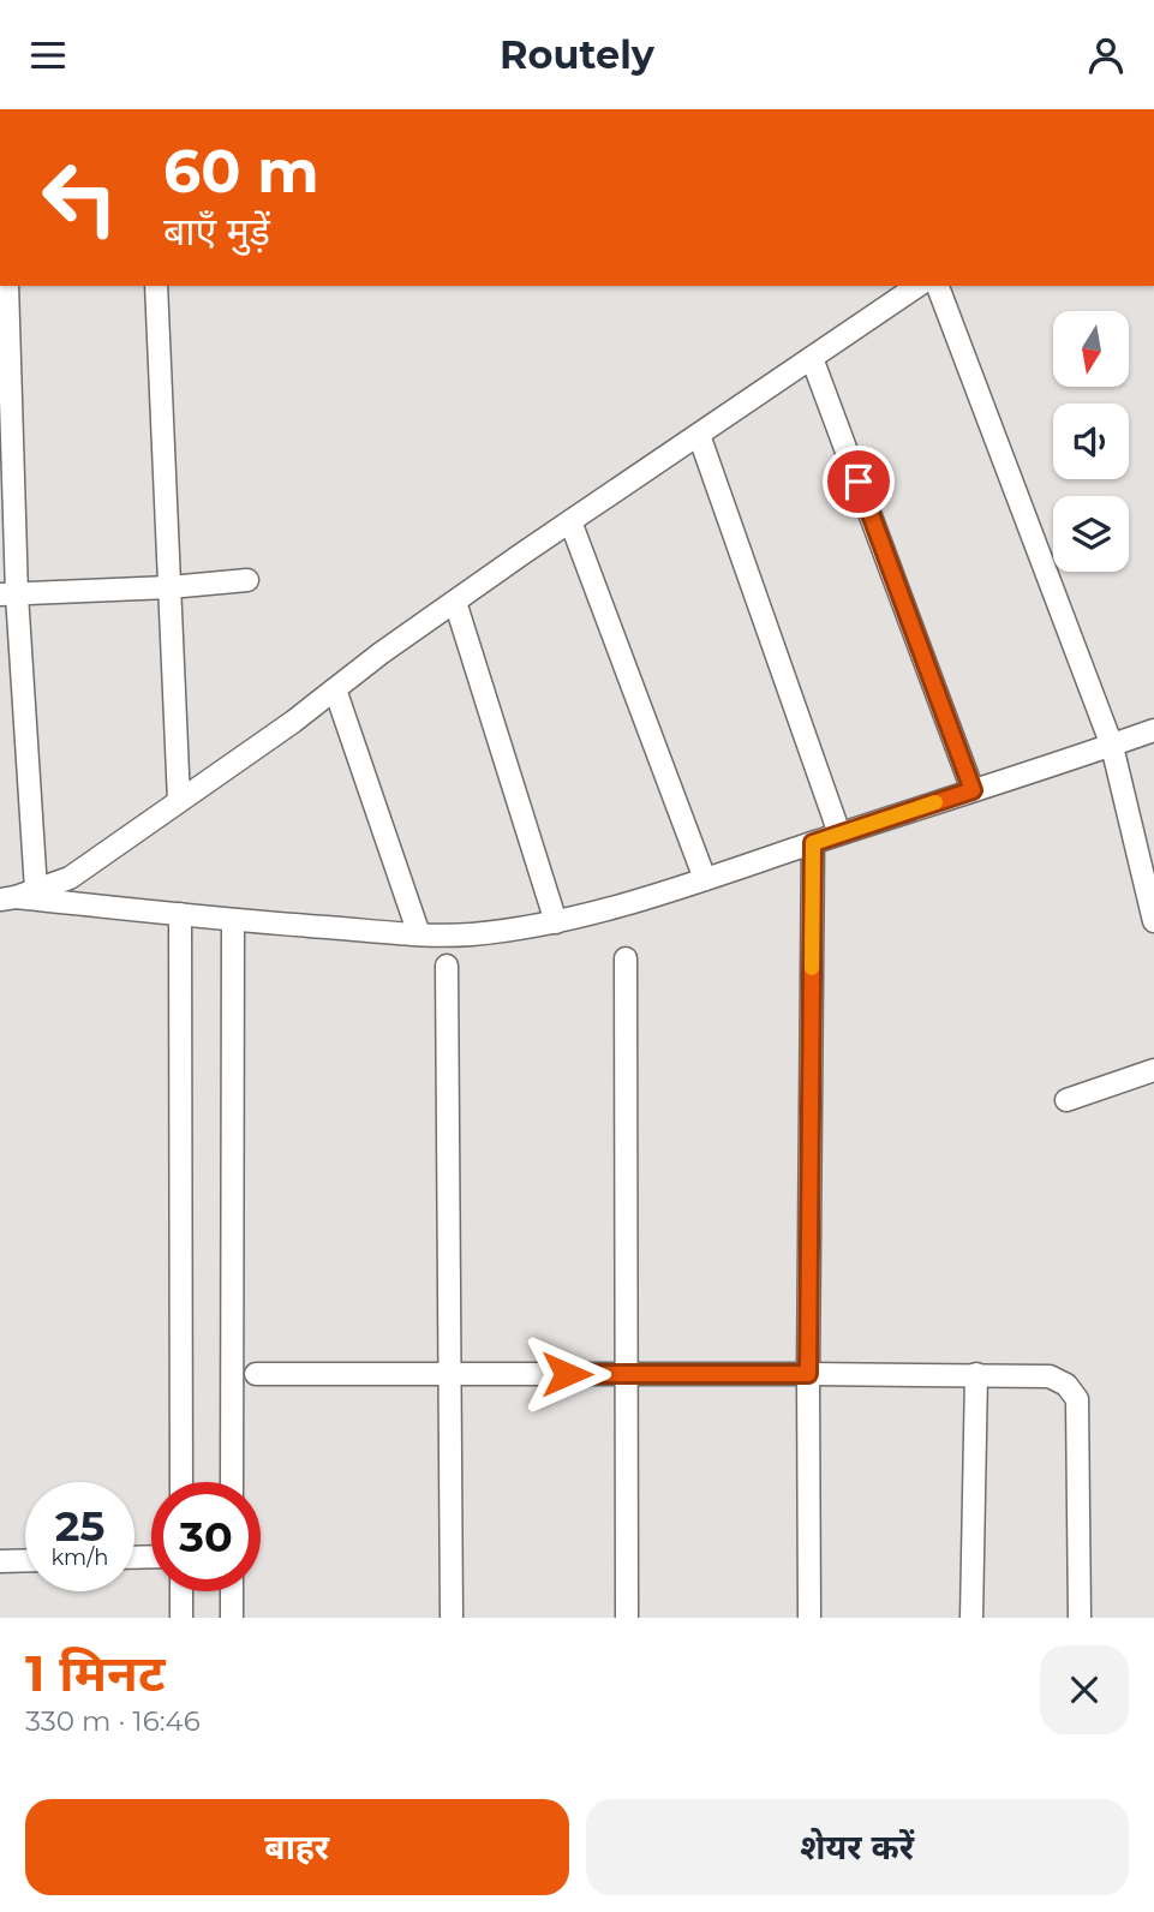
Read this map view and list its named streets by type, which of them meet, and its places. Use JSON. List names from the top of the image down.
{
  "north": "bottom",
  "page": {
    "header": "Routely",
    "turn": ["60 m", "बाएँ मुड़ें"],
    "speed": "25 km/h",
    "limit": "30",
    "heading": ["1 मिनट", "330 m · 16:46"],
    "buttons": ["बाहर", "शेयर करें"]
  }
}
